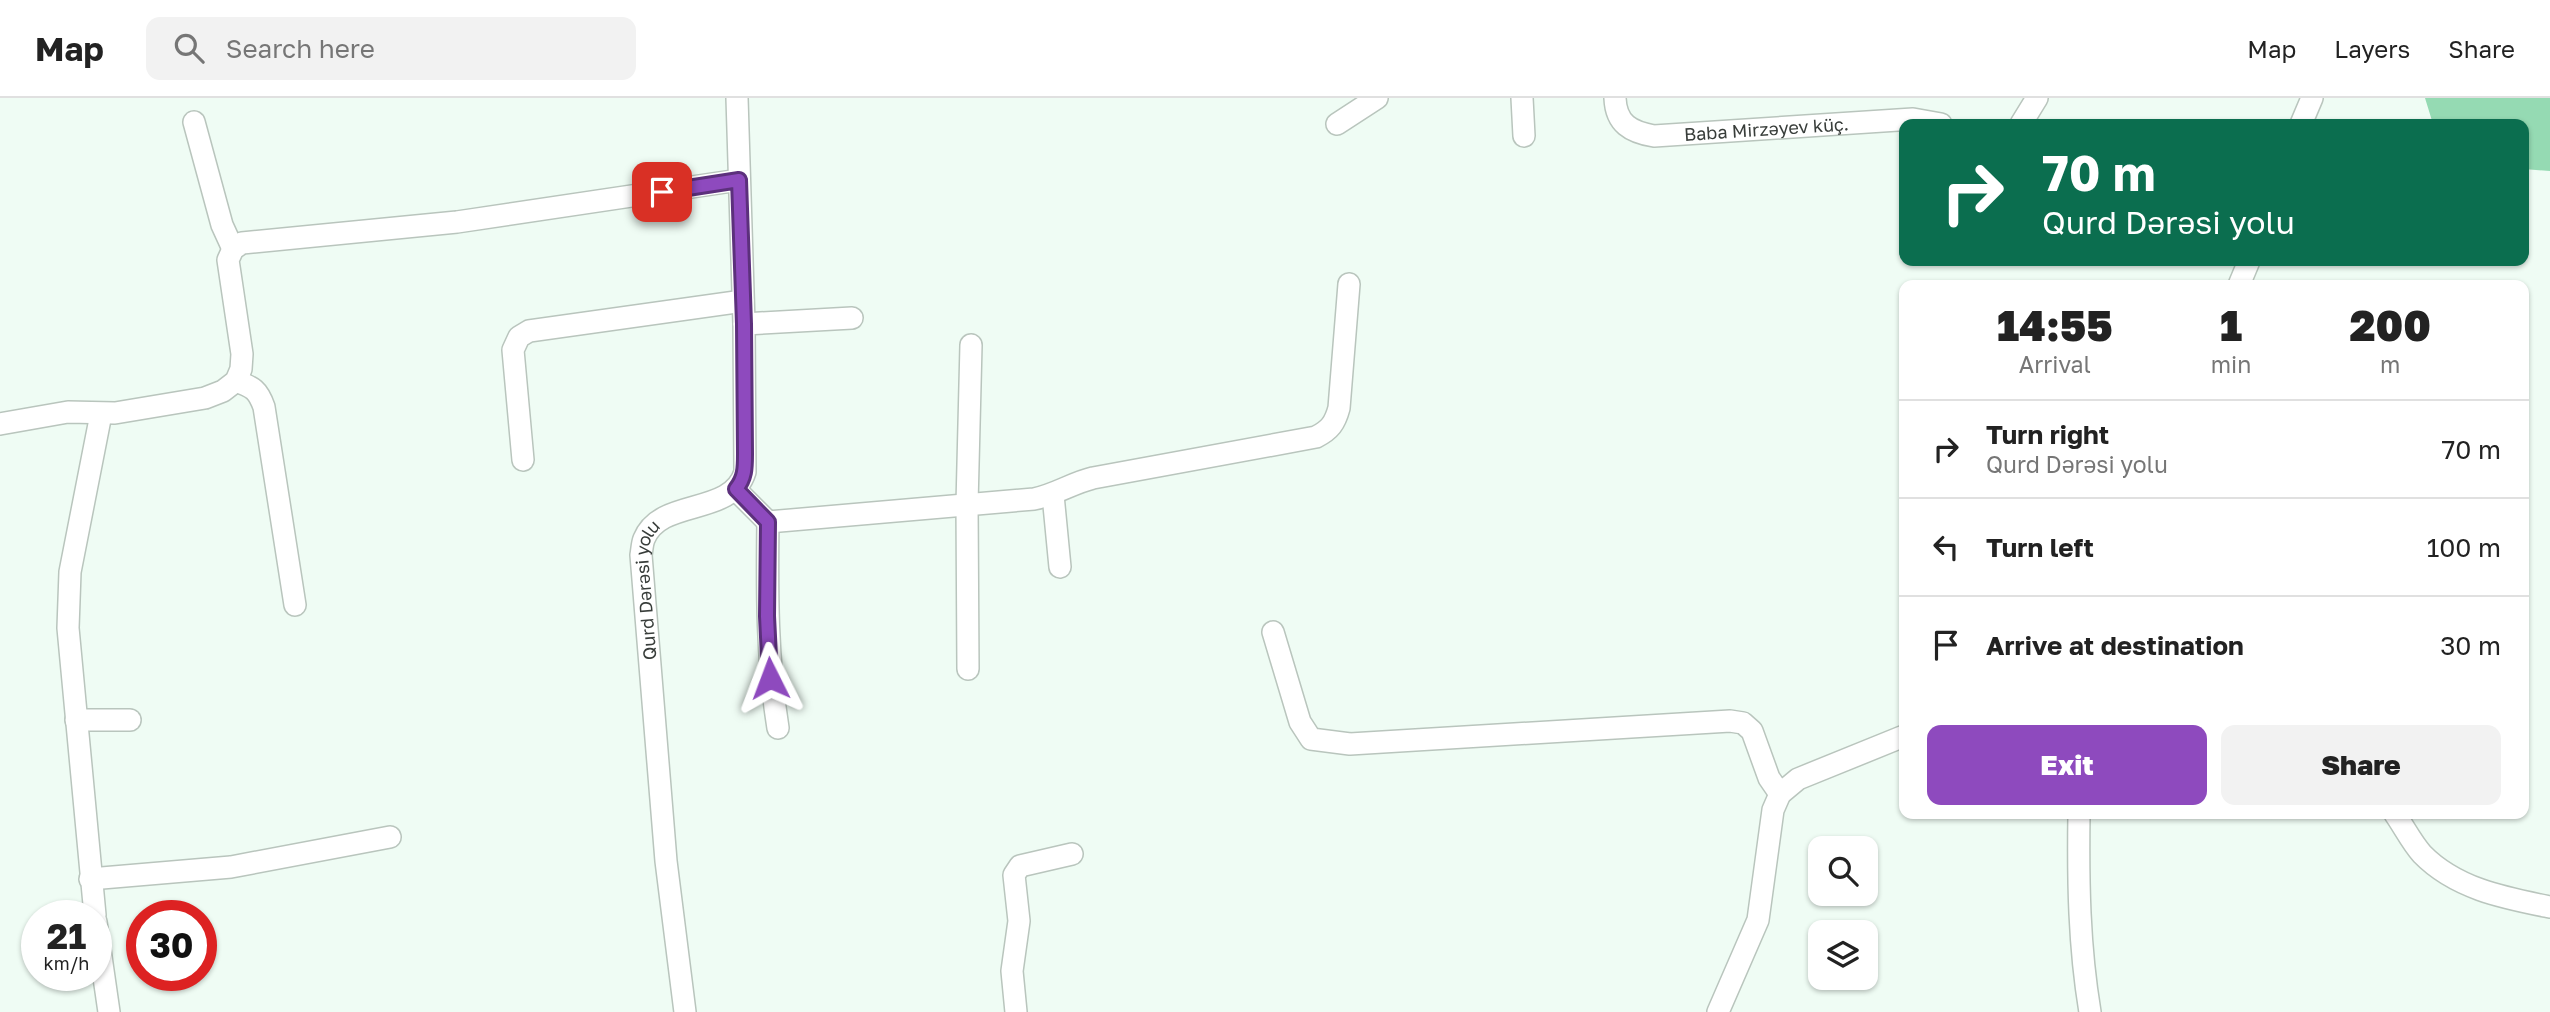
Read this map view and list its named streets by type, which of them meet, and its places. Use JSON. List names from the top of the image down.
{
  "streets": {
    "street": ["Baba Mirzəyev küç.", "Qurd Dərəsi yolu"]
  },
  "page": {
    "header": "Map",
    "search": "Search here",
    "nav": ["Map", "Layers", "Share"],
    "turn": ["70 m", "Qurd Dərəsi yolu"],
    "eta": [
      "14:55",
      "Arrival",
      "1",
      "min",
      "200",
      "m"
    ],
    "list": [
      {
        "name": "Turn right",
        "note": "Qurd Dərəsi yolu",
        "value": "70 m"
      },
      {
        "name": "Turn left",
        "value": "100 m"
      },
      {
        "name": "Arrive at destination",
        "value": "30 m"
      }
    ],
    "buttons": ["Exit", "Share"],
    "speed": "21 km/h",
    "limit": "30"
  }
}
